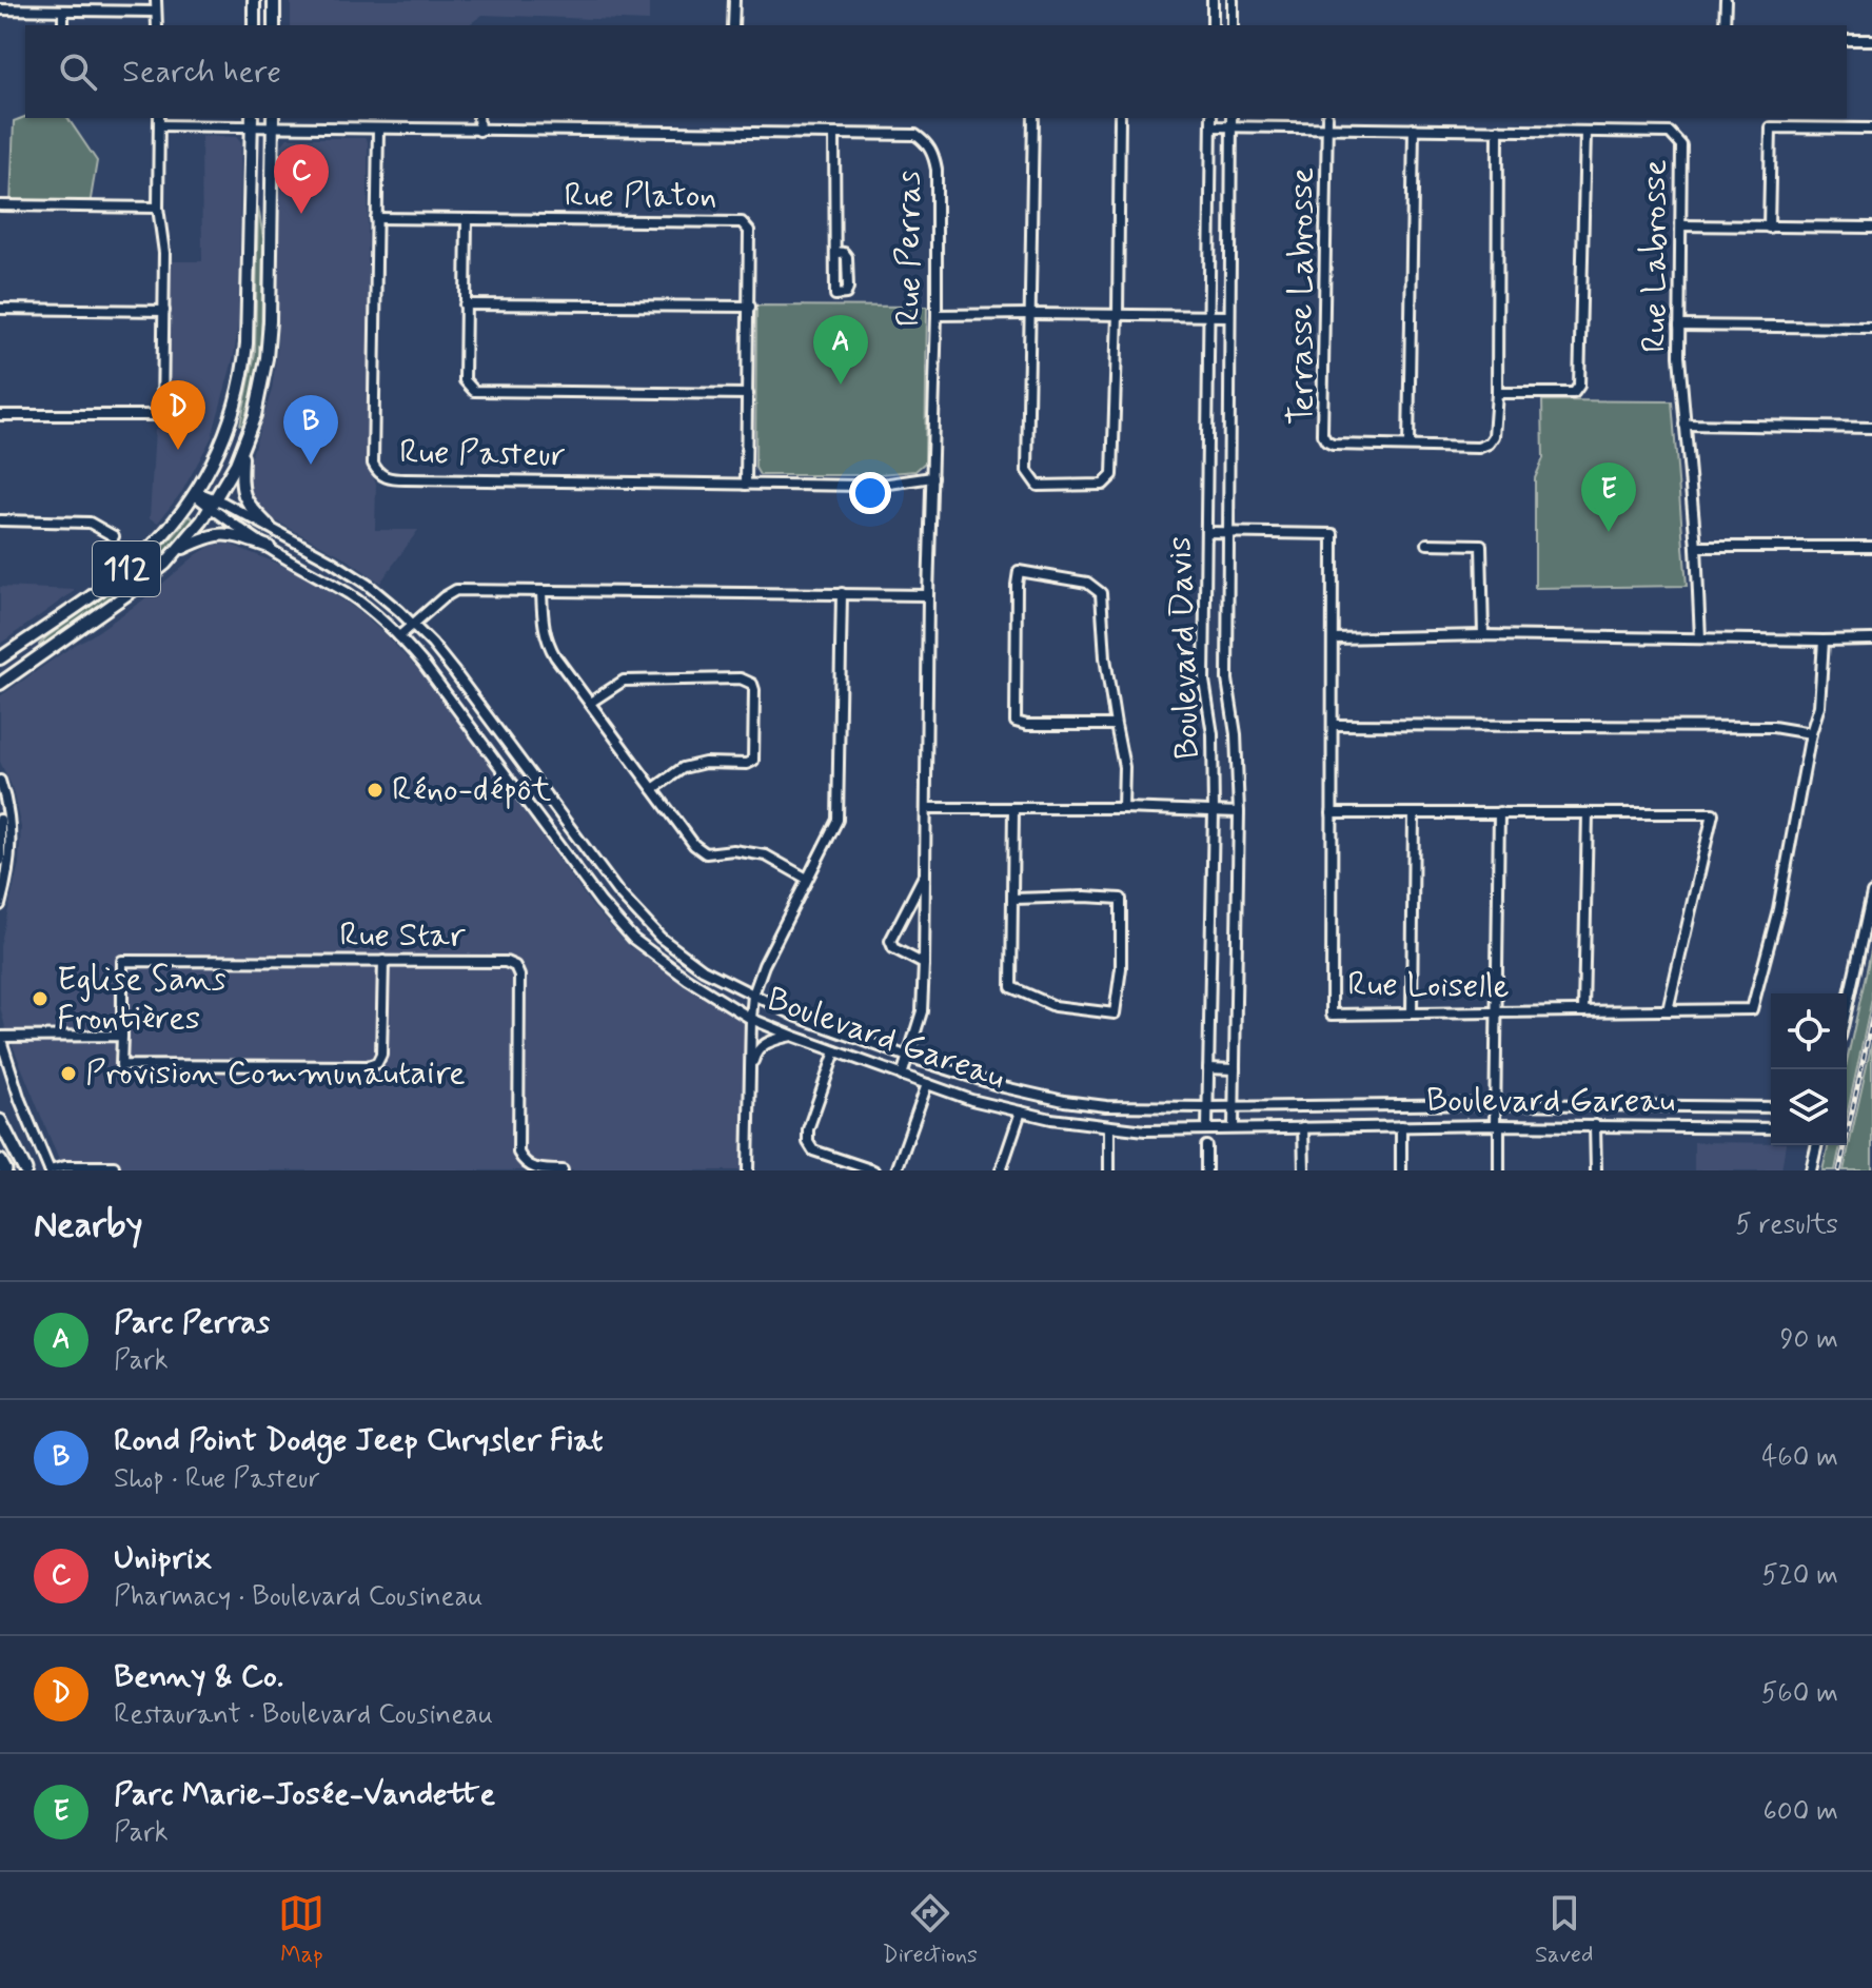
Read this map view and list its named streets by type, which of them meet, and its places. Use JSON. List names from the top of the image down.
{
  "streets": {
    "main road": ["112"],
    "street": [
      "Rue Platon",
      "Rue Perras",
      "Rue Labrosse",
      "Terrasse Labrosse",
      "Rue Pasteur",
      "Boulevard Davis",
      "Rue Star",
      "Rue Loiselle",
      "Boulevard Gareau"
    ]
  },
  "crossings": [
    ["Rue Platon", "Rue Pasteur"],
    ["Rue Perras", "Rue Pasteur"],
    ["Rue Perras", "112"],
    ["Rue Perras", "Boulevard Gareau"],
    ["Rue Labrosse", "Terrasse Labrosse"],
    ["Rue Labrosse", "Boulevard Davis"],
    ["112", "Boulevard Gareau"],
    ["Boulevard Davis", "Rue Loiselle"],
    ["Boulevard Davis", "Boulevard Gareau"]
  ],
  "places": ["Réno-dépôt", "Eglise Sans Frontières", "Provision Communautaire"],
  "page": {
    "search": "Search here",
    "pins": [
      "C",
      "A",
      "D",
      "B",
      "E"
    ],
    "heading": ["Nearby", "5 results"],
    "list": [
      {
        "mark": "A",
        "name": "Parc Perras",
        "note": "Park",
        "value": "90 m"
      },
      {
        "mark": "B",
        "name": "Rond Point Dodge Jeep Chrysler Fiat",
        "note": "Shop · Rue Pasteur",
        "value": "460 m"
      },
      {
        "mark": "C",
        "name": "Uniprix",
        "note": "Pharmacy · Boulevard Cousineau",
        "value": "520 m"
      },
      {
        "mark": "D",
        "name": "Benny & Co.",
        "note": "Restaurant · Boulevard Cousineau",
        "value": "560 m"
      },
      {
        "mark": "E",
        "name": "Parc Marie-Josée-Vandette",
        "note": "Park",
        "value": "600 m"
      }
    ],
    "nav": ["Map", "Directions", "Saved"]
  }
}
